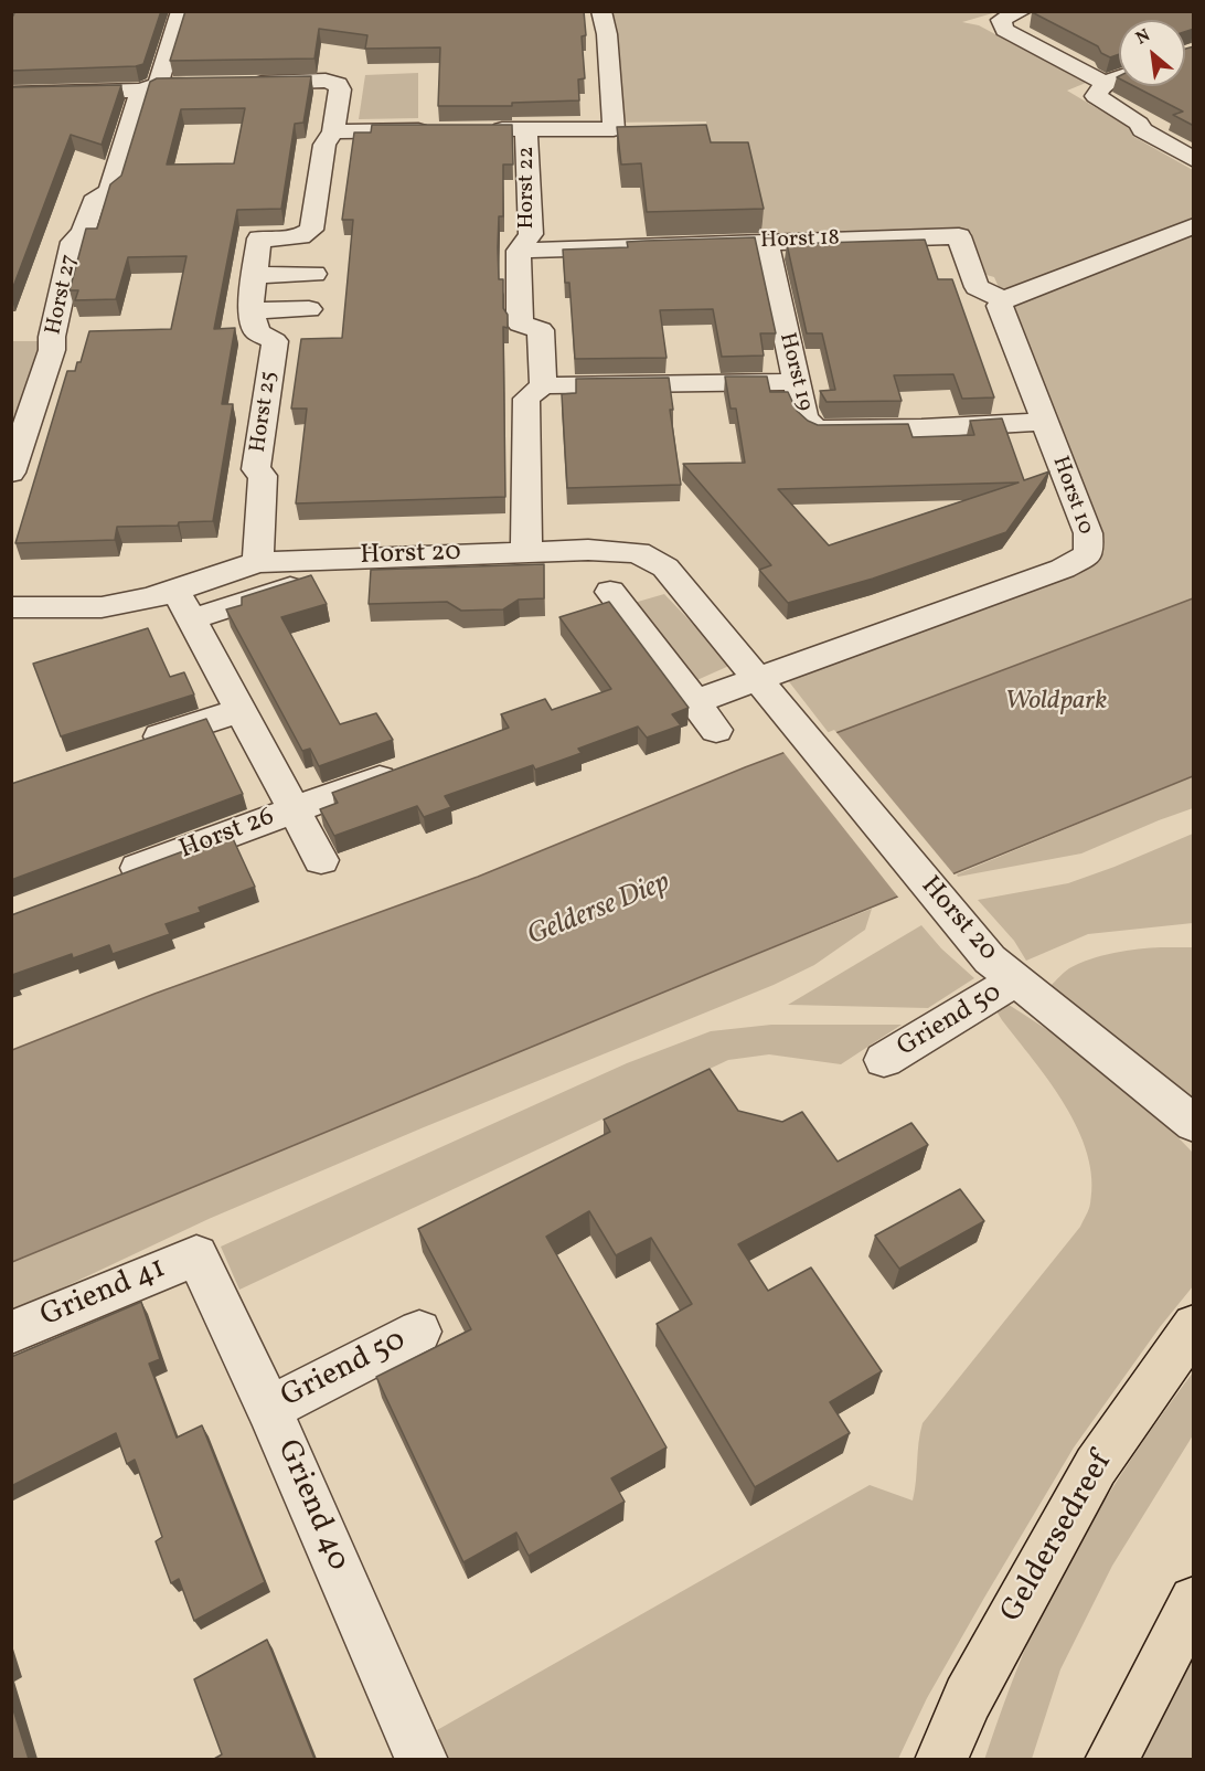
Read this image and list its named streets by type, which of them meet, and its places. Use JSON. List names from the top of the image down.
{
  "streets": {
    "main road": ["Geldersedreef"],
    "street": [
      "Horst 22",
      "Horst 18",
      "Horst 27",
      "Horst 19",
      "Horst 25",
      "Horst 10",
      "Horst 20",
      "Horst 26",
      "Griend 50",
      "Griend 41",
      "Griend 40"
    ]
  },
  "crossings": [
    ["Horst 22", "Horst 18"],
    ["Horst 18", "Horst 19"],
    ["Horst 18", "Horst 10"],
    ["Horst 19", "Horst 10"],
    ["Horst 25", "Horst 20"],
    ["Horst 10", "Horst 20"],
    ["Horst 20", "Horst 26"],
    ["Horst 20", "Griend 50"],
    ["Griend 50", "Griend 40"],
    ["Griend 41", "Griend 40"]
  ],
  "water": ["Gelderse Diep"],
  "parks": ["Woldpark"],
  "north": "top left"
}
